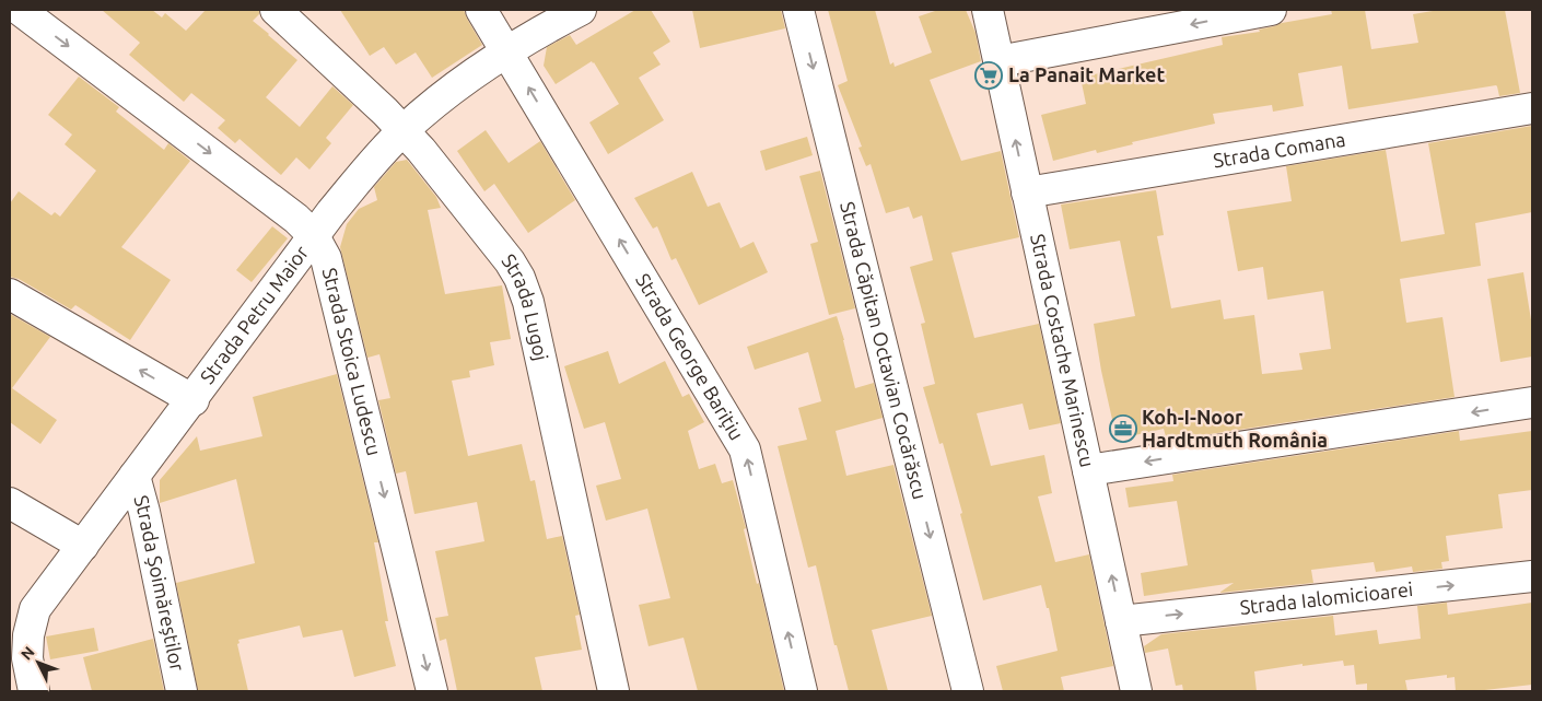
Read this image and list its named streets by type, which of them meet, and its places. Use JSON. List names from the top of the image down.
{
  "streets": {
    "street": [
      "Strada Comana",
      "Strada Lugoj",
      "Strada Petru Maior",
      "Strada Căpitan Octavian Cocărăscu",
      "Strada Costache Marinescu",
      "Strada George Barițiu",
      "Strada Stoica Ludescu",
      "Strada Șoimăreștilor",
      "Strada Ialomicioarei"
    ]
  },
  "crossings": [
    ["Strada Comana", "Strada Costache Marinescu"],
    ["Strada Lugoj", "Strada Petru Maior"],
    ["Strada Petru Maior", "Strada George Barițiu"],
    ["Strada Petru Maior", "Strada Stoica Ludescu"],
    ["Strada Petru Maior", "Strada Șoimăreștilor"],
    ["Strada Costache Marinescu", "Strada Ialomicioarei"]
  ],
  "one_way": [
    "Strada Căpitan Octavian Cocărăscu",
    "Strada Costache Marinescu",
    "Strada George Barițiu",
    "Strada Stoica Ludescu"
  ],
  "places": {
    "supermarket": ["La Panait Market"],
    "office": ["Koh-I-Noor Hardtmuth România"]
  },
  "north": "top left"
}
